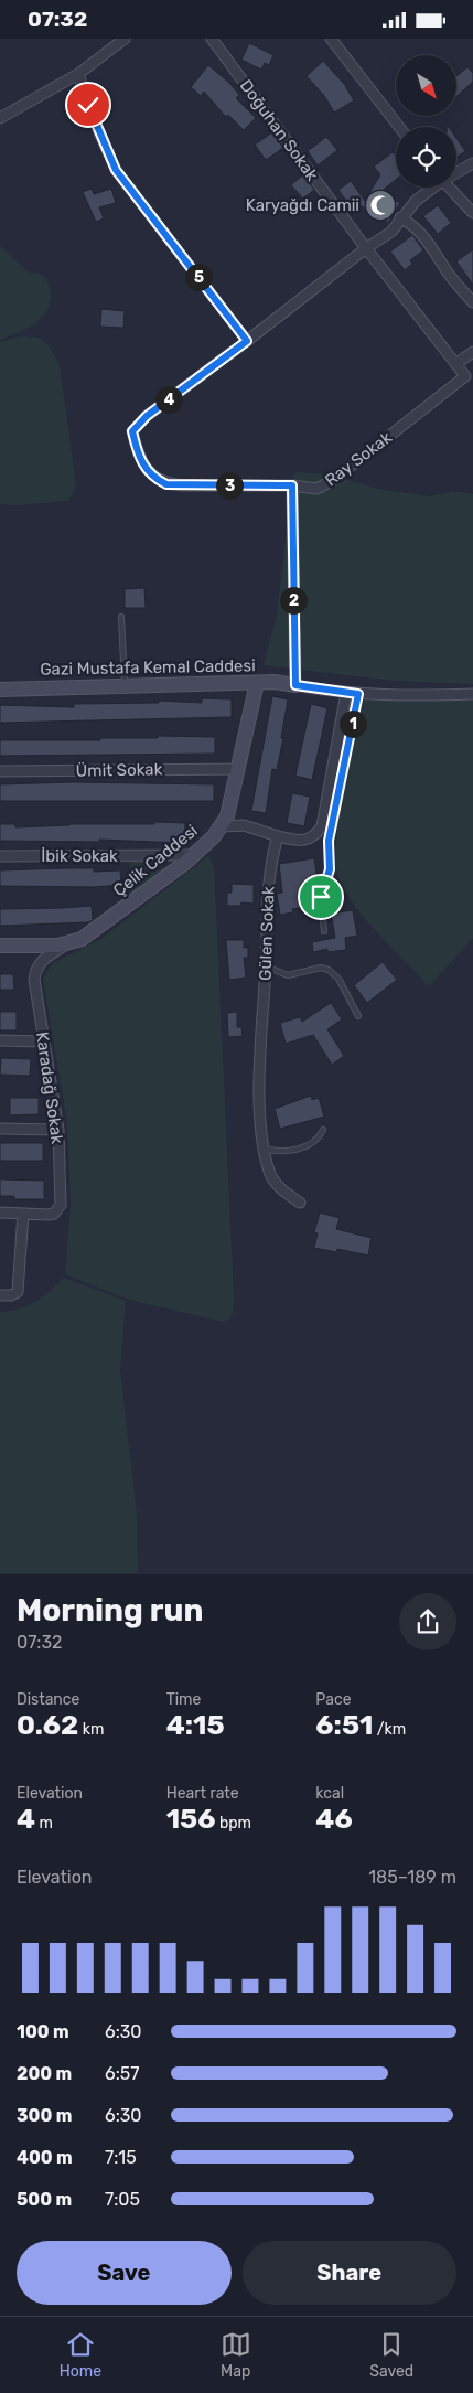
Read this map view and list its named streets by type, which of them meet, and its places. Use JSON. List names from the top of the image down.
{
  "streets": {
    "street": [
      "Doğuhan Sokak",
      "Ray Sokak",
      "Gazi Mustafa Kemal Caddesi",
      "Ümit Sokak",
      "İbik Sokak",
      "Çelik Caddesi",
      "Gülen Sokak",
      "Karadağ Sokak"
    ]
  },
  "crossings": [
    ["Doğuhan Sokak", "Ray Sokak"],
    ["Gazi Mustafa Kemal Caddesi", "Çelik Caddesi"],
    ["Ümit Sokak", "Çelik Caddesi"],
    ["İbik Sokak", "Çelik Caddesi"],
    ["Çelik Caddesi", "Karadağ Sokak"]
  ],
  "places": {
    "mosque": ["Karyağdı Camii"]
  },
  "north": "bottom right",
  "page": {
    "status": "07:32",
    "pins": [
      "5",
      "4",
      "3",
      "2",
      "1"
    ],
    "heading": ["Morning run", "07:32"],
    "stats": [
      ["Distance", "0.62 km"],
      ["Time", "4:15"],
      ["Pace", "6:51 /km"],
      ["Elevation", "4 m"],
      ["Heart rate", "156 bpm"],
      ["kcal", "46"]
    ],
    "chart": ["Elevation", "185–189 m"],
    "list": [
      {
        "name": "100 m",
        "note": "6:30"
      },
      {
        "name": "200 m",
        "note": "6:57"
      },
      {
        "name": "300 m",
        "note": "6:30"
      },
      {
        "name": "400 m",
        "note": "7:15"
      },
      {
        "name": "500 m",
        "note": "7:05"
      }
    ],
    "buttons": ["Save", "Share"],
    "tabs": ["Home", "Map", "Saved"]
  }
}
